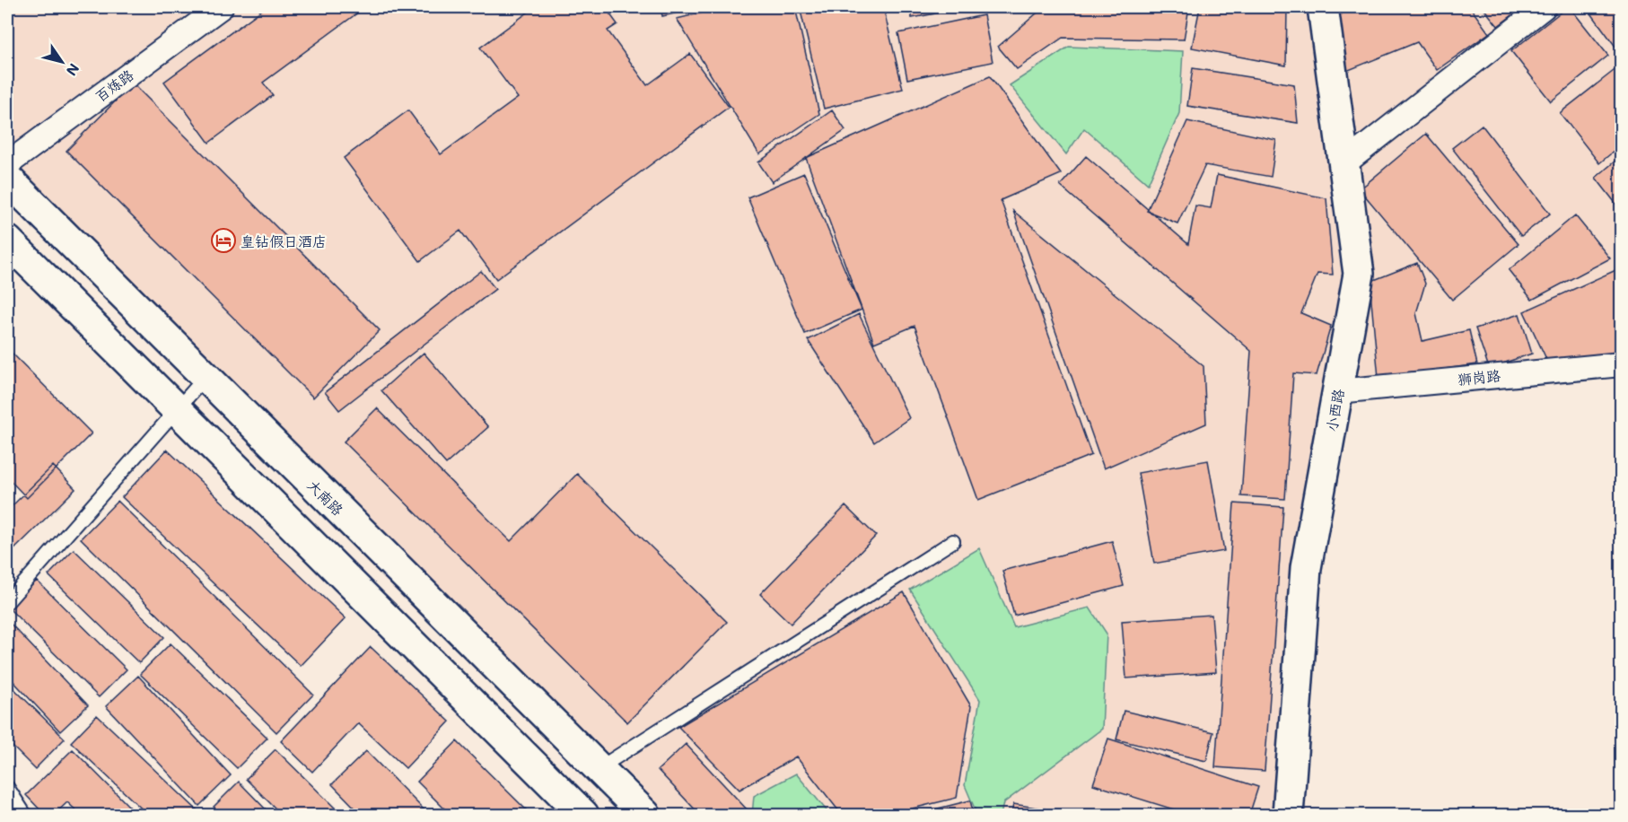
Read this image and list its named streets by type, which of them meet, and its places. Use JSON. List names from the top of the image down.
{
  "streets": {
    "street": [
      "百炼路",
      "狮岗路",
      "小西路",
      "大南路"
    ]
  },
  "crossings": [
    ["狮岗路", "小西路"]
  ],
  "places": {
    "hotel": ["皇钻假日酒店"]
  },
  "north": "bottom right"
}
